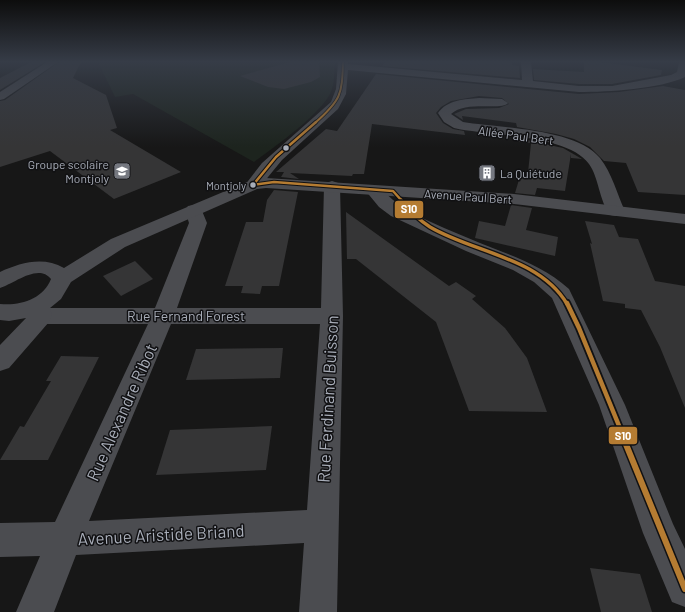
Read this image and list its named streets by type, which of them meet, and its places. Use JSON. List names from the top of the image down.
{
  "streets": {
    "street": [
      "Allée Paul Bert",
      "Avenue Paul Bert",
      "Rue Fernand Forest",
      "Rue Ferdinand Buisson",
      "Rue Alexandre Ribot",
      "Avenue Aristide Briand"
    ]
  },
  "crossings": [
    ["Allée Paul Bert", "Avenue Paul Bert"],
    ["Avenue Paul Bert", "Rue Ferdinand Buisson"],
    ["Avenue Paul Bert", "Rue Alexandre Ribot"],
    ["Rue Fernand Forest", "Rue Ferdinand Buisson"],
    ["Rue Fernand Forest", "Rue Alexandre Ribot"],
    ["Rue Ferdinand Buisson", "Avenue Aristide Briand"],
    ["Rue Alexandre Ribot", "Avenue Aristide Briand"]
  ],
  "places": {
    "school or university": ["Groupe scolaire Montjoly"],
    "building": ["La Quiétude"],
    "other": ["Montjoly"]
  },
  "lines": ["transit line S10"]
}
